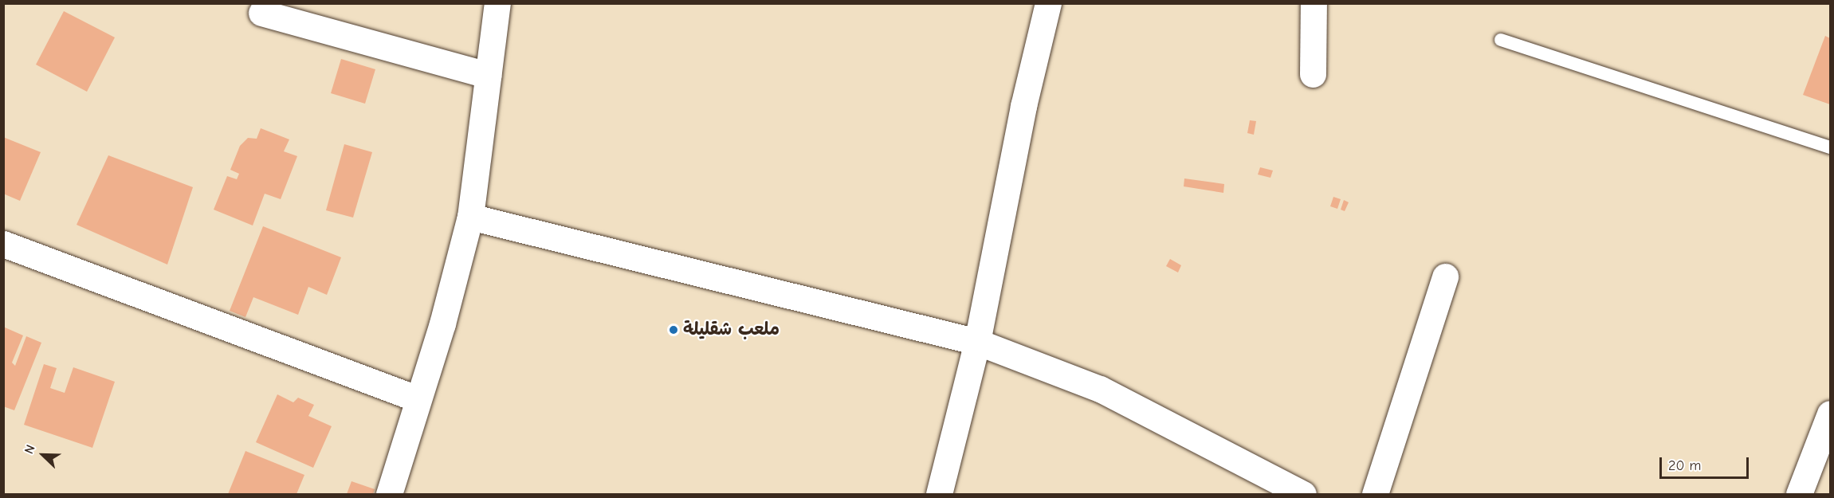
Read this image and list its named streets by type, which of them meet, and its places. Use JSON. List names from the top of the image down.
{
  "places": ["ملعب شقليلة"],
  "scale_bar": "20 m",
  "north": "top left"
}
